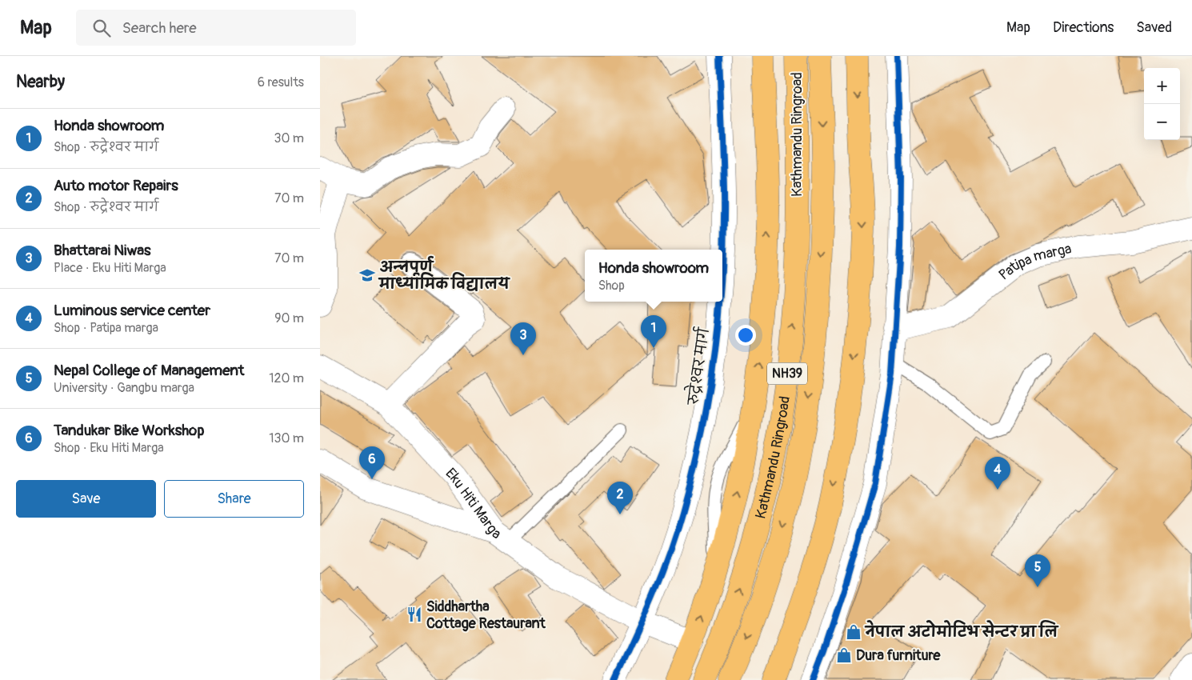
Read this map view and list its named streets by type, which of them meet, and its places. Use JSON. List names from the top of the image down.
{
  "streets": {
    "main road": ["Kathmandu Ringroad", "NH39"],
    "street": ["Patipa marga", "रुद्रेश्वर मार्ग", "Eku Hiti Marga"]
  },
  "crossings": [
    ["रुद्रेश्वर मार्ग", "Eku Hiti Marga"]
  ],
  "places": {
    "school or university": ["अन्‍नपूर्ण माध्यामिक विद्यालय"],
    "restaurant": ["Siddhartha Cottage Restaurant"],
    "shop": ["नेपाल अटोमोटिभ सेन्टर प्रा लि", "Dura furniture"]
  },
  "page": {
    "header": "Map",
    "search": "Search here",
    "nav": ["Map", "Directions", "Saved"],
    "heading": ["Nearby", "6 results"],
    "map_buttons": ["+", "−"],
    "list": [
      {
        "mark": "1",
        "name": "Honda showroom",
        "note": "Shop · रुद्रेश्वर मार्ग",
        "value": "30 m"
      },
      {
        "mark": "2",
        "name": "Auto motor Repairs",
        "note": "Shop · रुद्रेश्वर मार्ग",
        "value": "70 m"
      },
      {
        "mark": "3",
        "name": "Bhattarai Niwas",
        "note": "Place · Eku Hiti Marga",
        "value": "70 m"
      },
      {
        "mark": "4",
        "name": "Luminous service center",
        "note": "Shop · Patipa marga",
        "value": "90 m"
      },
      {
        "mark": "5",
        "name": "Nepal College of Management",
        "note": "University · Gangbu marga",
        "value": "120 m"
      },
      {
        "mark": "6",
        "name": "Tandukar Bike Workshop",
        "note": "Shop · Eku Hiti Marga",
        "value": "130 m"
      }
    ],
    "popup": ["Honda showroom", "Shop"],
    "pins": [
      "1",
      "3",
      "6",
      "4",
      "2",
      "5"
    ],
    "buttons": ["Save", "Share"]
  }
}
